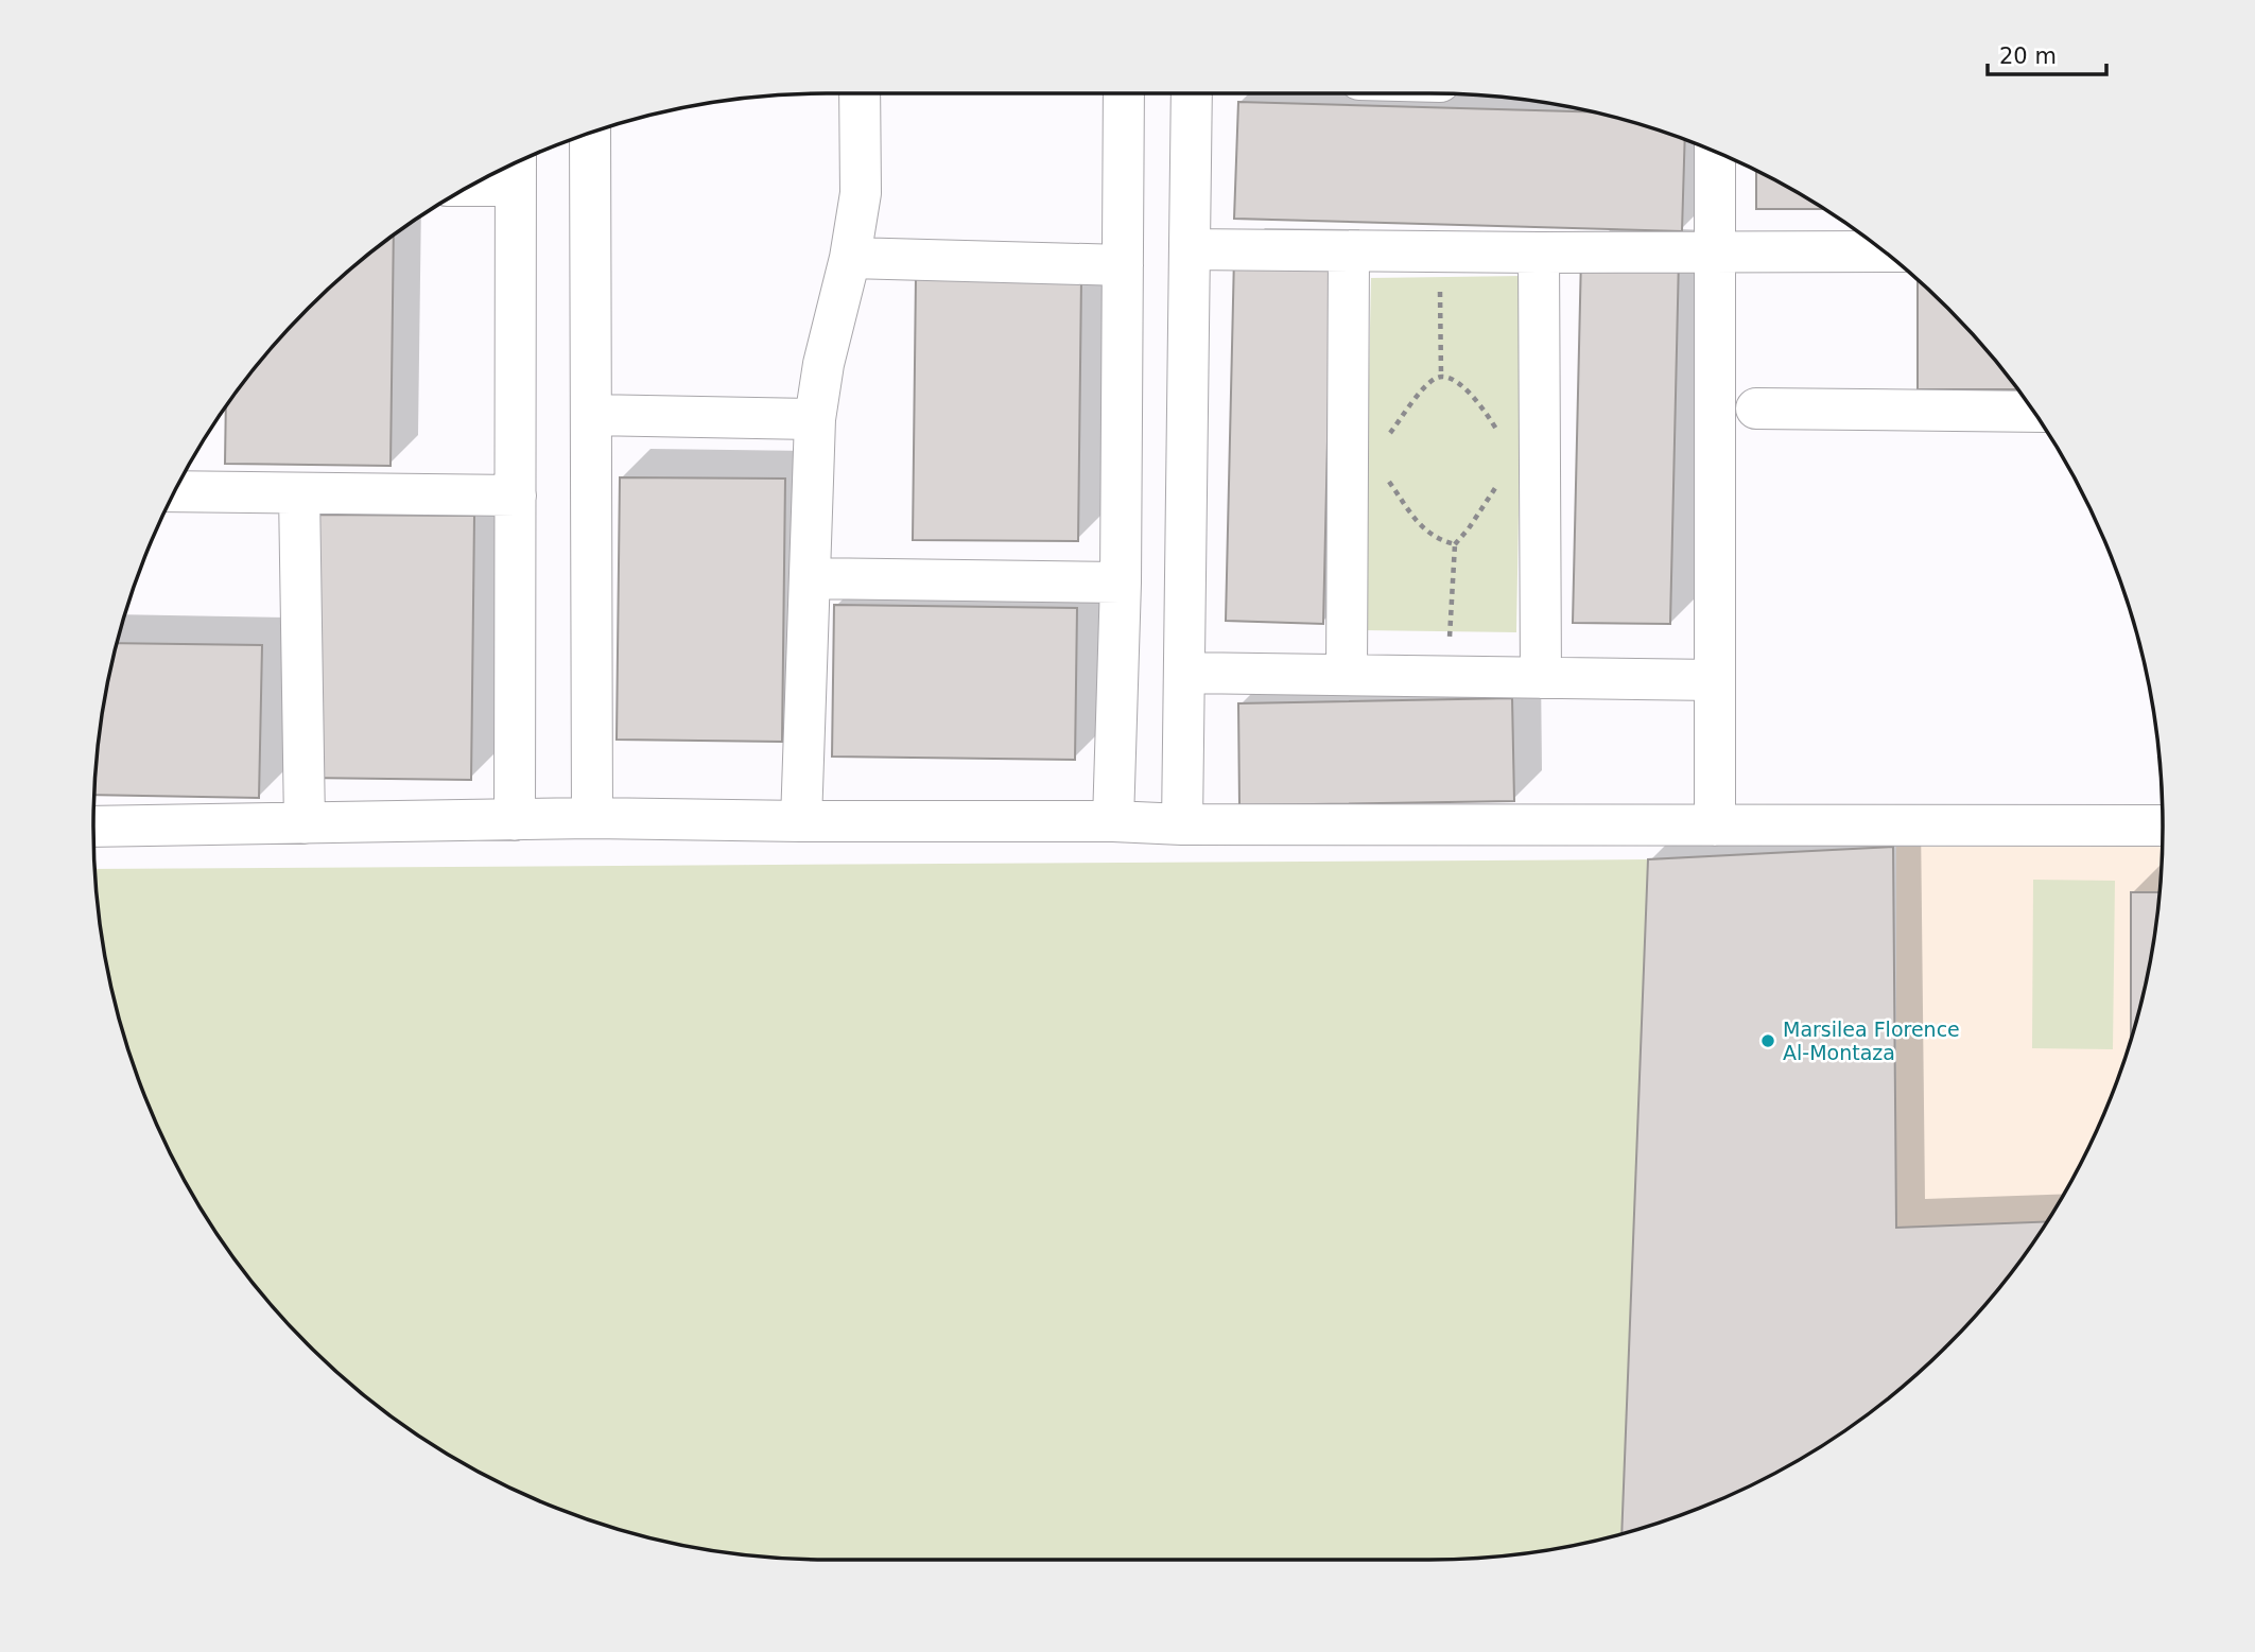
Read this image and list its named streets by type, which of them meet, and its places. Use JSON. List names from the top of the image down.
{
  "places": ["Marsilea Florence Al-Montaza"],
  "scale_bar": "20 m"
}
